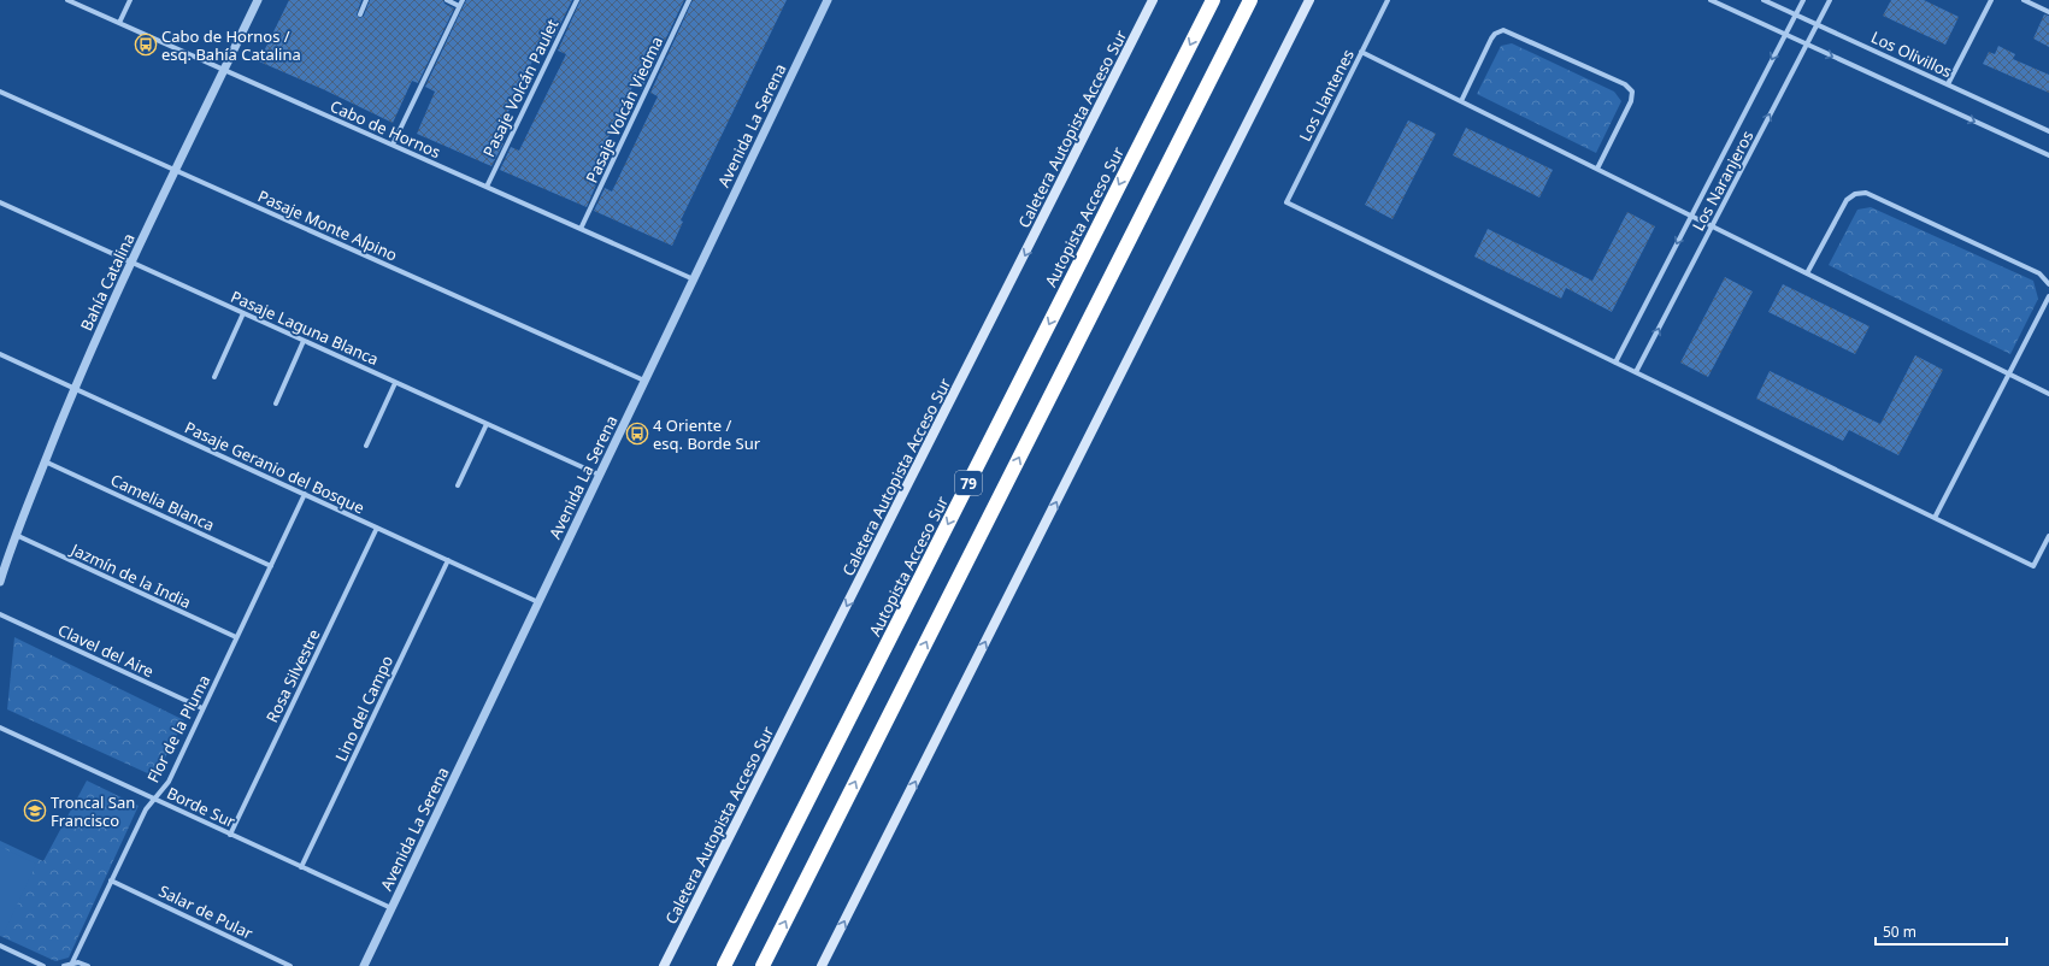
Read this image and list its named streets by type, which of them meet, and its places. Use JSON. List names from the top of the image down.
{
  "streets": {
    "highway": ["Autopista Acceso Sur", "79"],
    "main road": ["Caletera Autopista Acceso Sur"],
    "street": [
      "Los Olivillos",
      "Pasaje Volcán Paulet",
      "Los Llantenes",
      "Pasaje Volcán Viedma",
      "Avenida La Serena",
      "Cabo de Hornos",
      "Los Naranjeros",
      "Pasaje Monte Alpino",
      "Bahía Catalina",
      "Pasaje Laguna Blanca",
      "Pasaje Geranio del Bosque",
      "Camelia Blanca",
      "Jazmín de la India",
      "Clavel del Aire",
      "Rosa Silvestre",
      "Lino del Campo",
      "Flor de la Pluma",
      "Borde Sur",
      "Salar de Pular"
    ]
  },
  "crossings": [
    ["Los Olivillos", "Los Naranjeros"],
    ["Pasaje Volcán Paulet", "Cabo de Hornos"],
    ["Los Llantenes", "Los Naranjeros"],
    ["Pasaje Volcán Viedma", "Cabo de Hornos"],
    ["Avenida La Serena", "Cabo de Hornos"],
    ["Avenida La Serena", "Pasaje Monte Alpino"],
    ["Avenida La Serena", "Pasaje Laguna Blanca"],
    ["Avenida La Serena", "Pasaje Geranio del Bosque"],
    ["Avenida La Serena", "Borde Sur"],
    ["Cabo de Hornos", "Bahía Catalina"],
    ["Pasaje Monte Alpino", "Bahía Catalina"],
    ["Bahía Catalina", "Pasaje Laguna Blanca"],
    ["Bahía Catalina", "Pasaje Geranio del Bosque"],
    ["Bahía Catalina", "Camelia Blanca"],
    ["Bahía Catalina", "Jazmín de la India"],
    ["Pasaje Geranio del Bosque", "Rosa Silvestre"],
    ["Pasaje Geranio del Bosque", "Lino del Campo"],
    ["Pasaje Geranio del Bosque", "Flor de la Pluma"],
    ["Camelia Blanca", "Flor de la Pluma"],
    ["Jazmín de la India", "Flor de la Pluma"],
    ["Clavel del Aire", "Flor de la Pluma"],
    ["Rosa Silvestre", "Borde Sur"],
    ["Lino del Campo", "Borde Sur"],
    ["Flor de la Pluma", "Borde Sur"],
    ["Flor de la Pluma", "Salar de Pular"]
  ],
  "one_way": ["Caletera Autopista Acceso Sur"],
  "places": {
    "bus stop": ["Cabo de Hornos / esq. Bahía Catalina", "4 Oriente / esq. Borde Sur"],
    "school or university": ["Troncal San Francisco"]
  },
  "scale_bar": "50 m"
}
